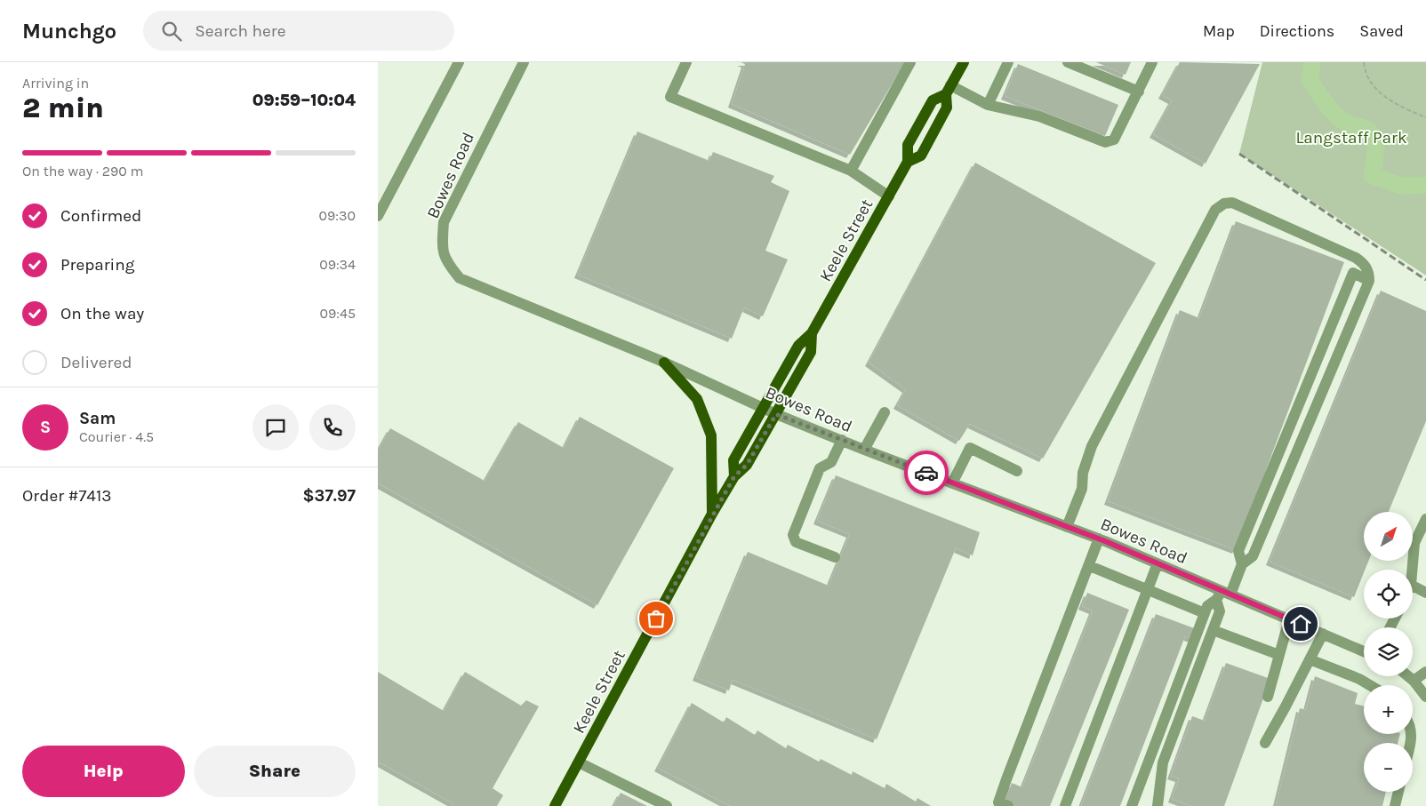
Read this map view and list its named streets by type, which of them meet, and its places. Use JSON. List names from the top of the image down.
{
  "streets": {
    "main road": ["Keele Street"],
    "street": ["Bowes Road"]
  },
  "crossings": [
    ["Bowes Road", "Keele Street"]
  ],
  "parks": ["Langstaff Park"],
  "north": "top right",
  "page": {
    "header": "Munchgo",
    "search": "Search here",
    "nav": ["Map", "Directions", "Saved"],
    "heading": ["2 min", "Arriving in", "09:59–10:04"],
    "panel": [
      "Sam",
      "Courier · 4.5",
      "Order #7413",
      "$37.97"
    ],
    "bar": "On the way · 290 m",
    "list": [
      ["Confirmed", "09:30"],
      ["Preparing", "09:34"],
      ["On the way", "09:45"],
      "Delivered"
    ],
    "round": "S",
    "map_buttons": ["+", "−"],
    "buttons": ["Help", "Share"]
  }
}
